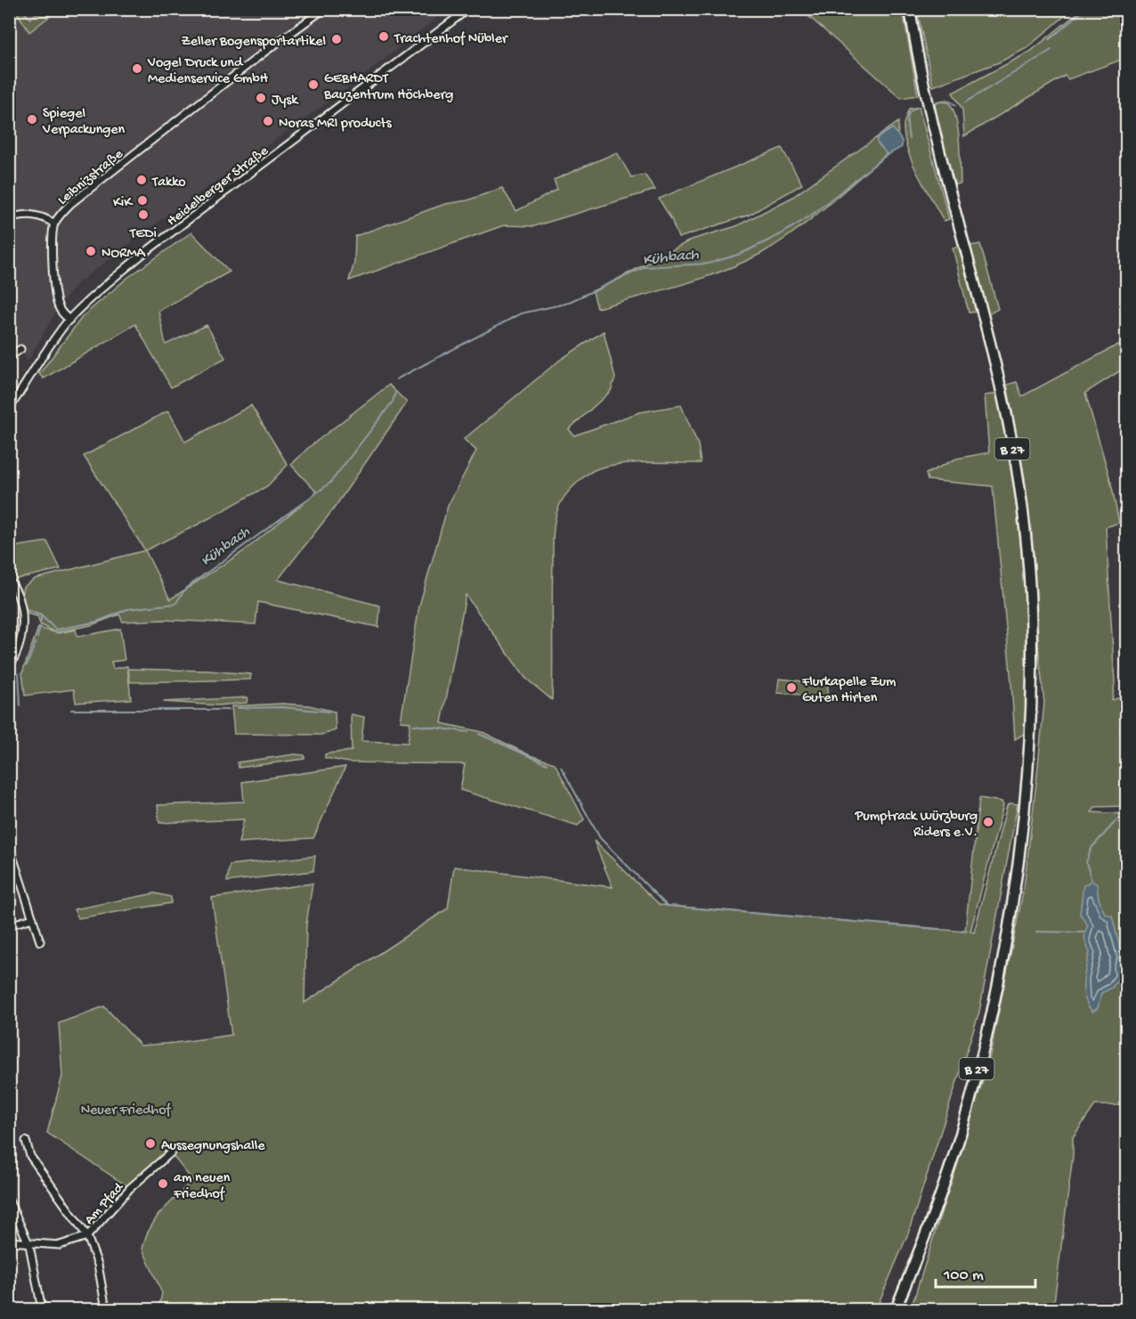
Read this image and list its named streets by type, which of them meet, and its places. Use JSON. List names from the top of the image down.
{
  "streets": {
    "main road": ["B 27"],
    "street": ["Leibnizstraße", "Heidelberger Straße", "Am Pfad"]
  },
  "crossings": [
    ["Leibnizstraße", "Heidelberger Straße"]
  ],
  "water": ["Kühbach"],
  "parks": ["Neuer Friedhof"],
  "places": [
    "Trachtenhof Nübler",
    "Zeller Bogensportartikel",
    "Vogel Druck und Medienservice GmbH",
    "GEBHARDT Bauzentrum Höchberg",
    "Jysk",
    "Spiegel Verpackungen",
    "Noras MRI products",
    "Takko",
    "KiK",
    "TEDi",
    "NORMA",
    "Flurkapelle Zum Guten Hirten",
    "Pumptrack Würzburg Riders e.V.",
    "Aussegnungshalle",
    "am neuen Friedhof"
  ],
  "scale_bar": "100 m"
}
